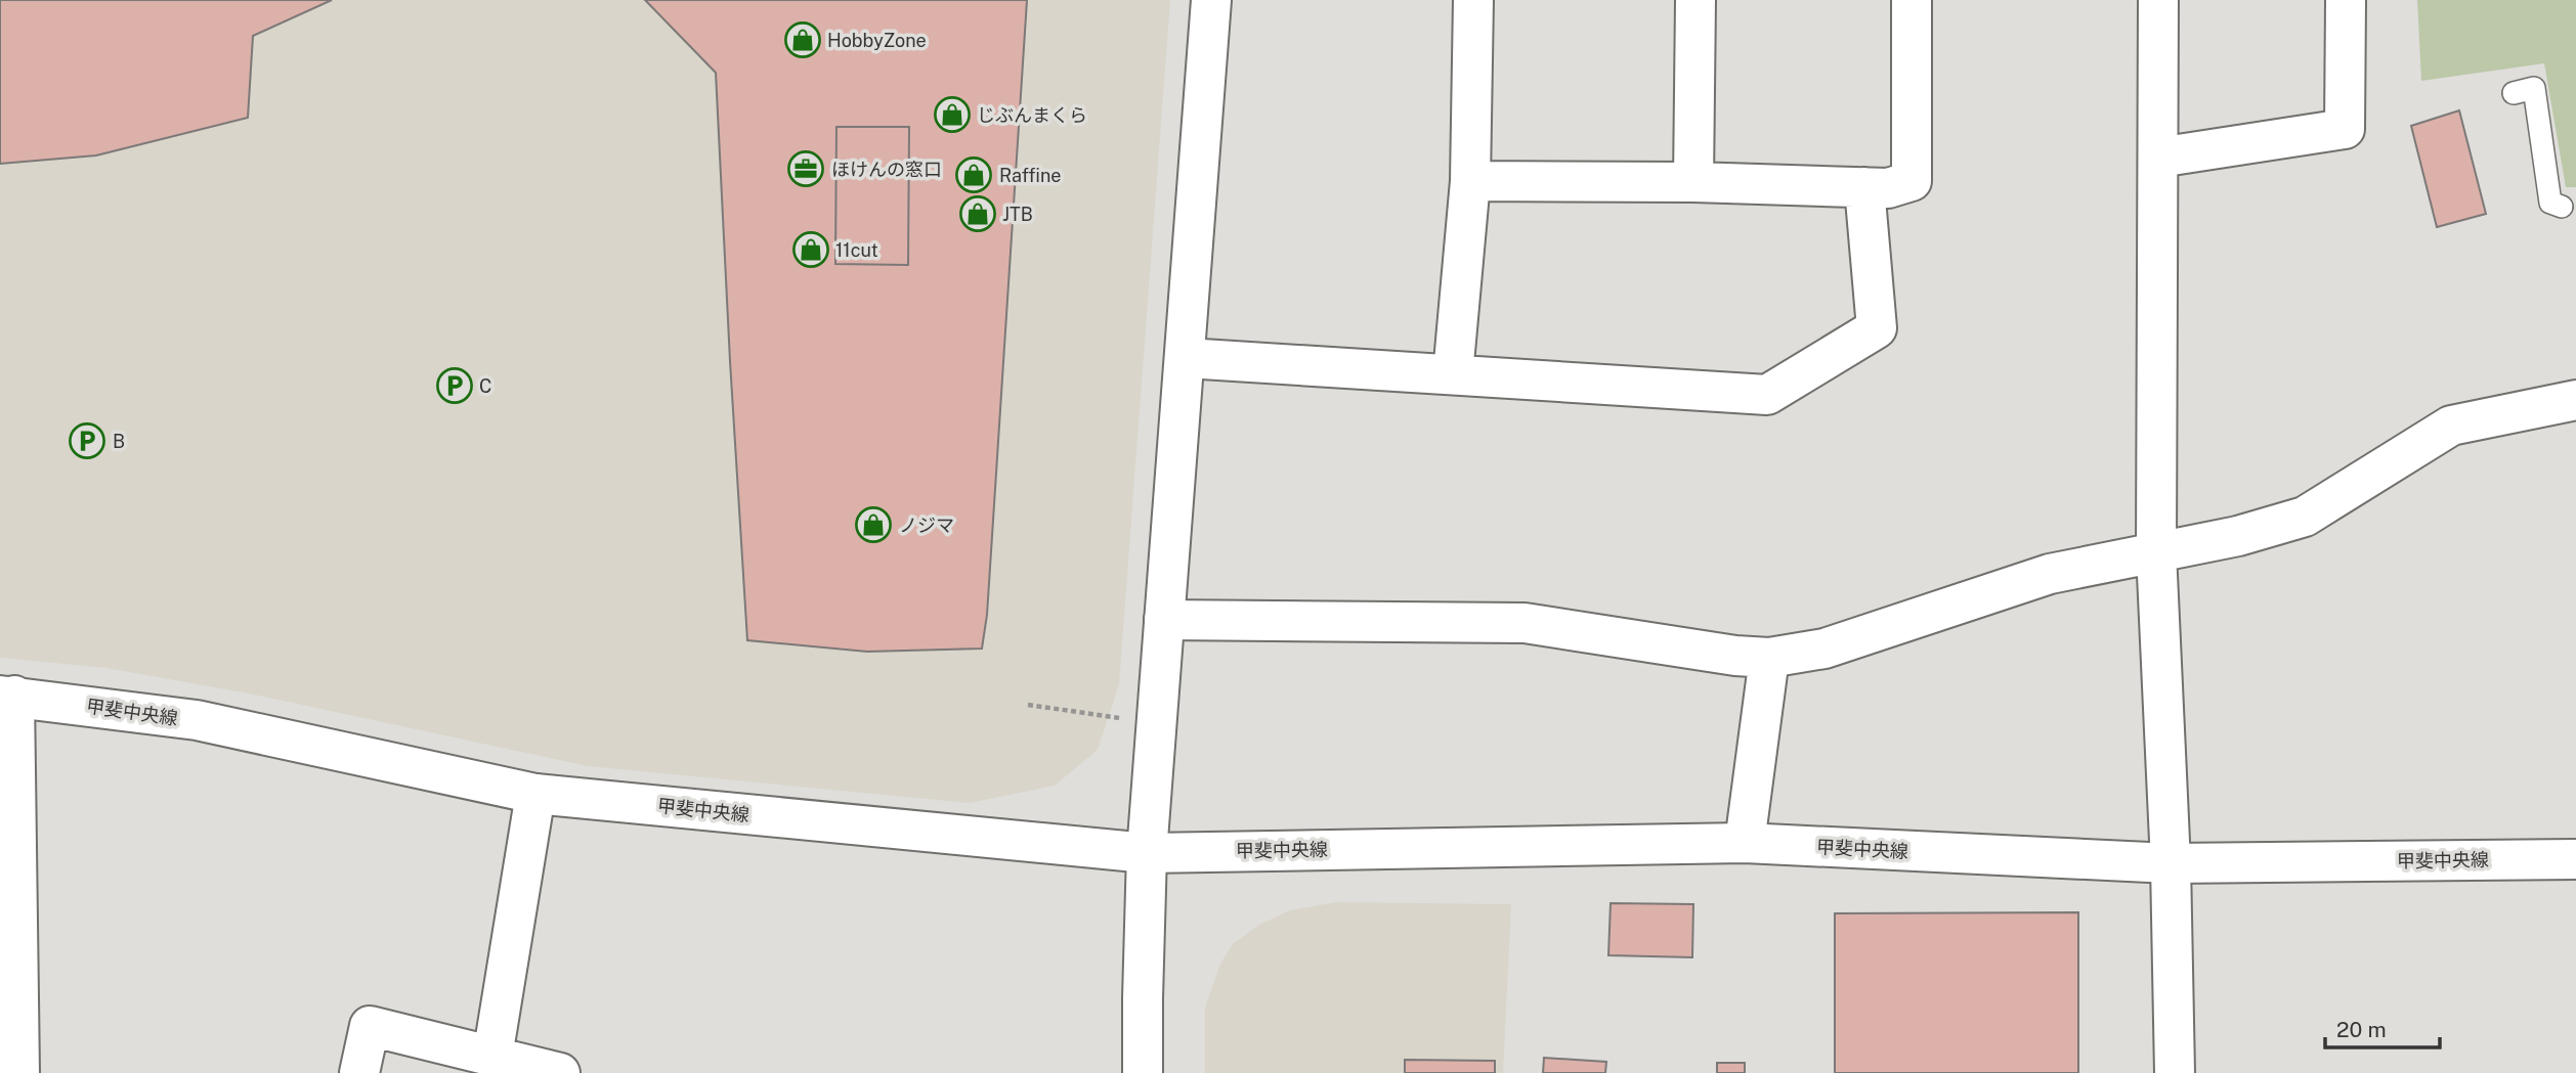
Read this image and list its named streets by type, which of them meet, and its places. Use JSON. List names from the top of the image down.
{
  "streets": {
    "street": ["甲斐中央線"]
  },
  "places": {
    "shop": [
      "HobbyZone",
      "じぶんまくら",
      "Raffine",
      "JTB",
      "11cut",
      "ノジマ"
    ],
    "office": ["ほけんの窓口"],
    "parking": ["C", "B"]
  },
  "scale_bar": "20 m"
}
